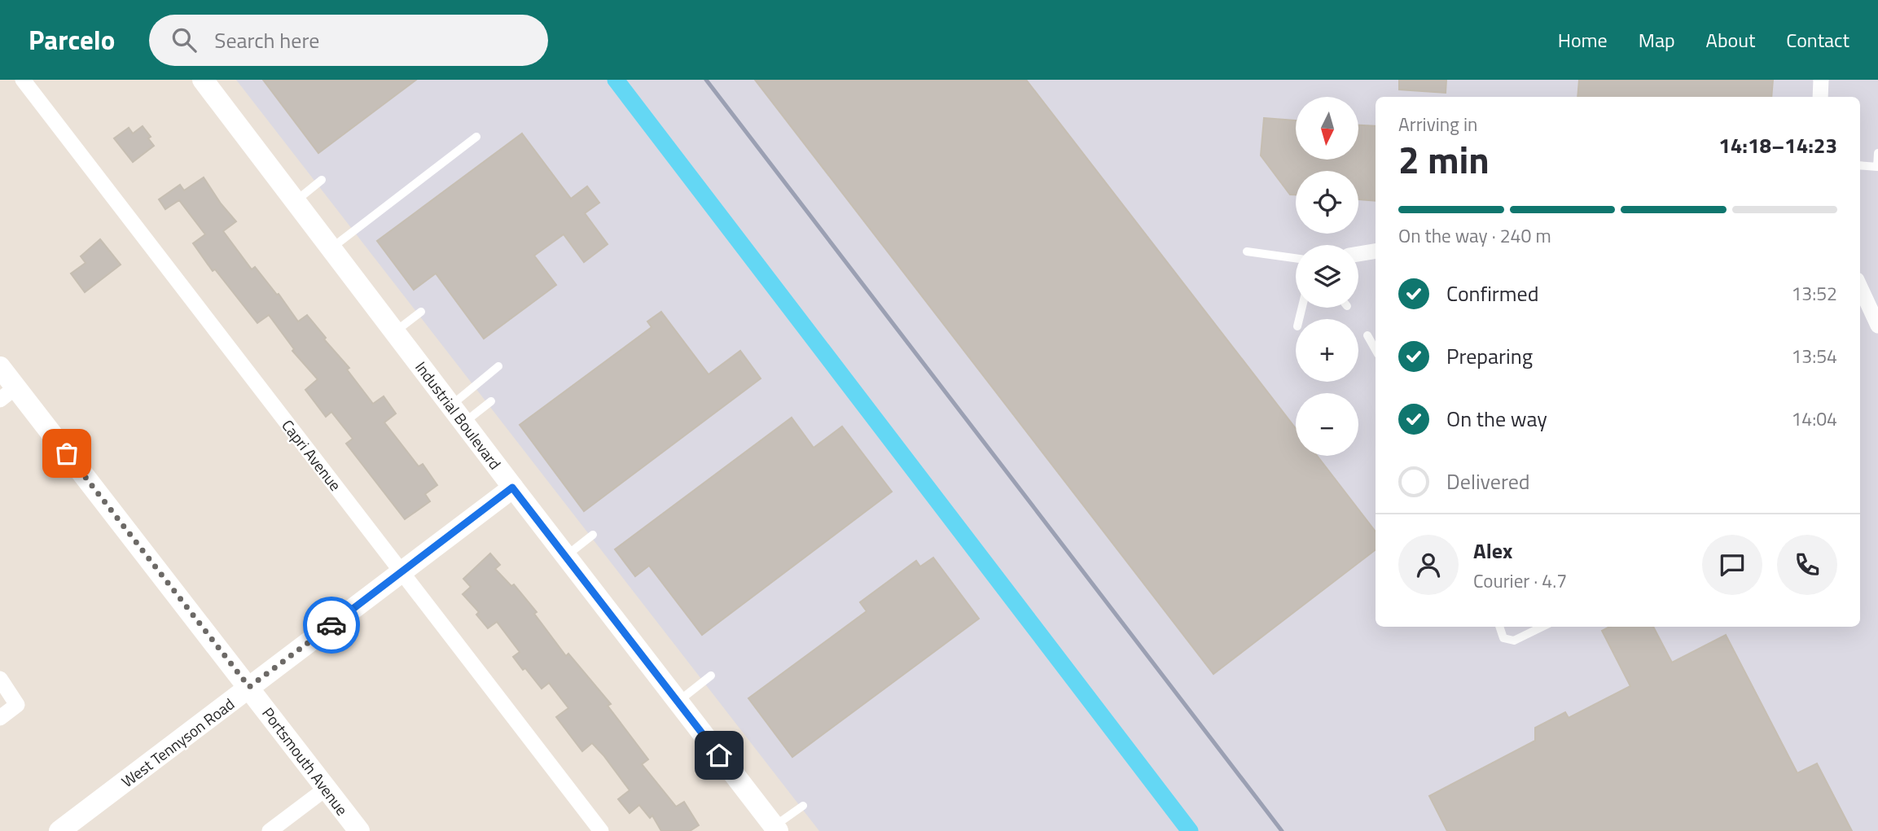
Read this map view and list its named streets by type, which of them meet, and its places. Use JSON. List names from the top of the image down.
{
  "streets": {
    "main road": ["Industrial Boulevard", "West Tennyson Road", "Portsmouth Avenue"],
    "street": ["Capri Avenue"]
  },
  "crossings": [
    ["Industrial Boulevard", "West Tennyson Road"],
    ["Capri Avenue", "West Tennyson Road"],
    ["West Tennyson Road", "Portsmouth Avenue"]
  ],
  "north": "bottom",
  "page": {
    "header": "Parcelo",
    "search": "Search here",
    "nav": [
      "Home",
      "Map",
      "About",
      "Contact"
    ],
    "map_buttons": ["+", "−"],
    "heading": ["2 min", "Arriving in", "14:18–14:23"],
    "panel": ["Alex", "Courier · 4.7"],
    "bar": "On the way · 240 m",
    "list": [
      ["Confirmed", "13:52"],
      ["Preparing", "13:54"],
      ["On the way", "14:04"],
      "Delivered"
    ]
  }
}
